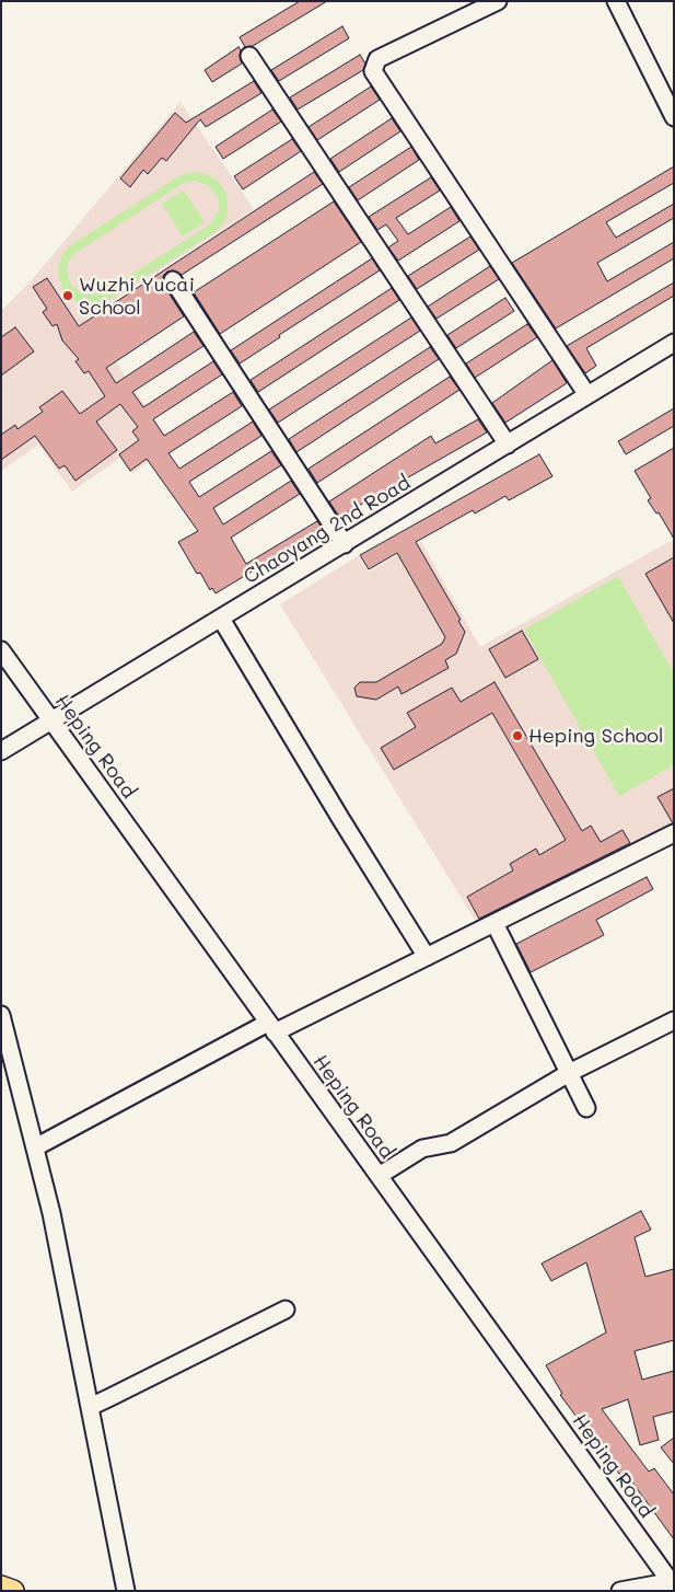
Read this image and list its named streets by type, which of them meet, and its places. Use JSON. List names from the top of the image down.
{
  "streets": {
    "street": ["Chaoyang 2nd Road", "Heping Road"]
  },
  "crossings": [
    ["Chaoyang 2nd Road", "Heping Road"]
  ],
  "places": ["Wuzhi Yucai School", "Heping School"]
}
